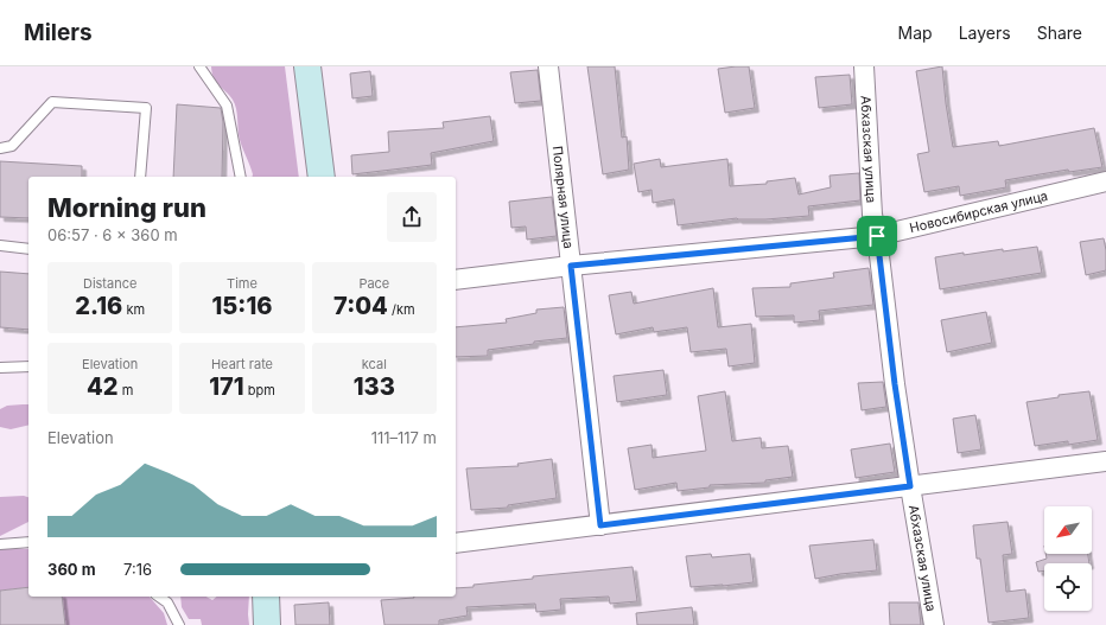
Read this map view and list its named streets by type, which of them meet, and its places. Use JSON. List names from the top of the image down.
{
  "streets": {
    "street": ["Абхазская улица", "Полярная улица", "Новосибирская улица"]
  },
  "crossings": [
    ["Абхазская улица", "Новосибирская улица"],
    ["Полярная улица", "Новосибирская улица"]
  ],
  "north": "bottom left",
  "page": {
    "header": "Milers",
    "nav": ["Map", "Layers", "Share"],
    "heading": ["Morning run", "06:57 · 6 × 360 m"],
    "stats": [
      ["Distance", "2.16 km"],
      ["Time", "15:16"],
      ["Pace", "7:04 /km"],
      ["Elevation", "42 m"],
      ["Heart rate", "171 bpm"],
      ["kcal", "133"]
    ],
    "chart": ["Elevation", "111–117 m"],
    "list": [
      {
        "name": "360 m",
        "note": "7:16"
      }
    ]
  }
}
